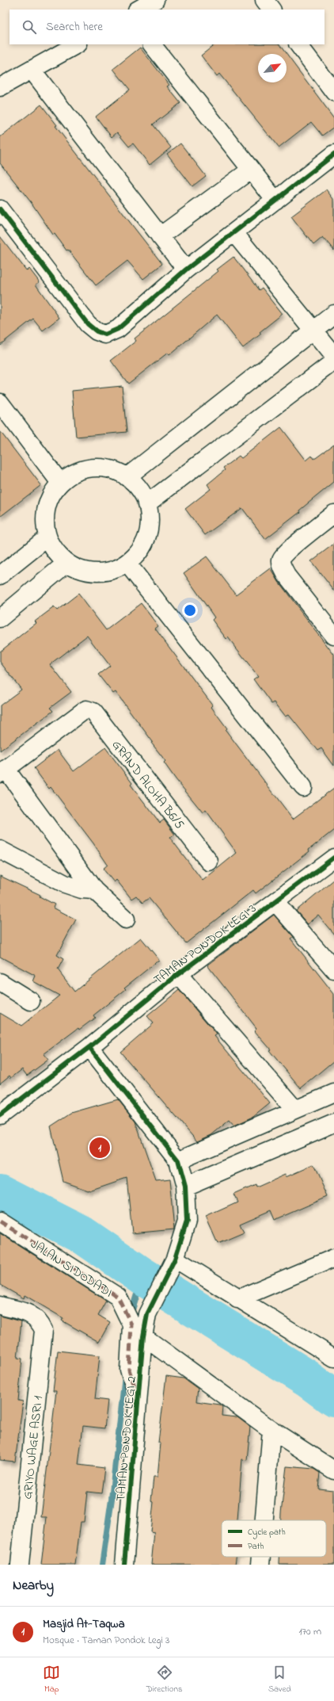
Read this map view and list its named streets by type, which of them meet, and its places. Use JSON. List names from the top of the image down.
{
  "streets": {
    "street": [
      "GRAND ALOHA B6/5",
      "TAMAN PONDOK LEGI 3",
      "JALAN SIDODADI",
      "TAMAN PONDOK LEGI 2",
      "GRIYO WAGE ASRI 1"
    ]
  },
  "crossings": [
    ["JALAN SIDODADI", "TAMAN PONDOK LEGI 2"]
  ],
  "legend": ["Cycle path", "Path"],
  "north": "top right",
  "page": {
    "search": "Search here",
    "pins": "1",
    "heading": "Nearby",
    "list": [
      {
        "mark": "1",
        "name": "Masjid At-Taqwa",
        "note": "Mosque · Taman Pondok Legi 3",
        "value": "170 m"
      }
    ],
    "nav": ["Map", "Directions", "Saved"]
  }
}
